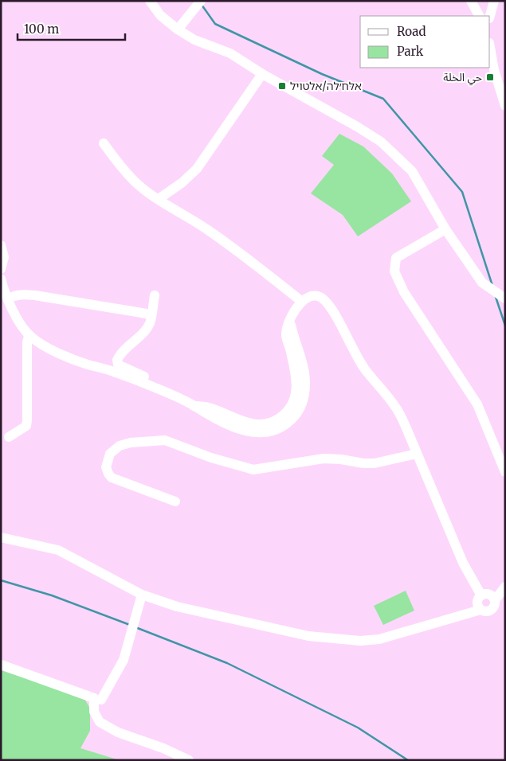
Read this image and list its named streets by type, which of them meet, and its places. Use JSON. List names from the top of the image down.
{
  "places": {
    "transit": ["حي الخلة", "אלח׳לה/אלטויל"]
  },
  "legend": ["Road", "Park"],
  "scale_bar": "100 m"
}
